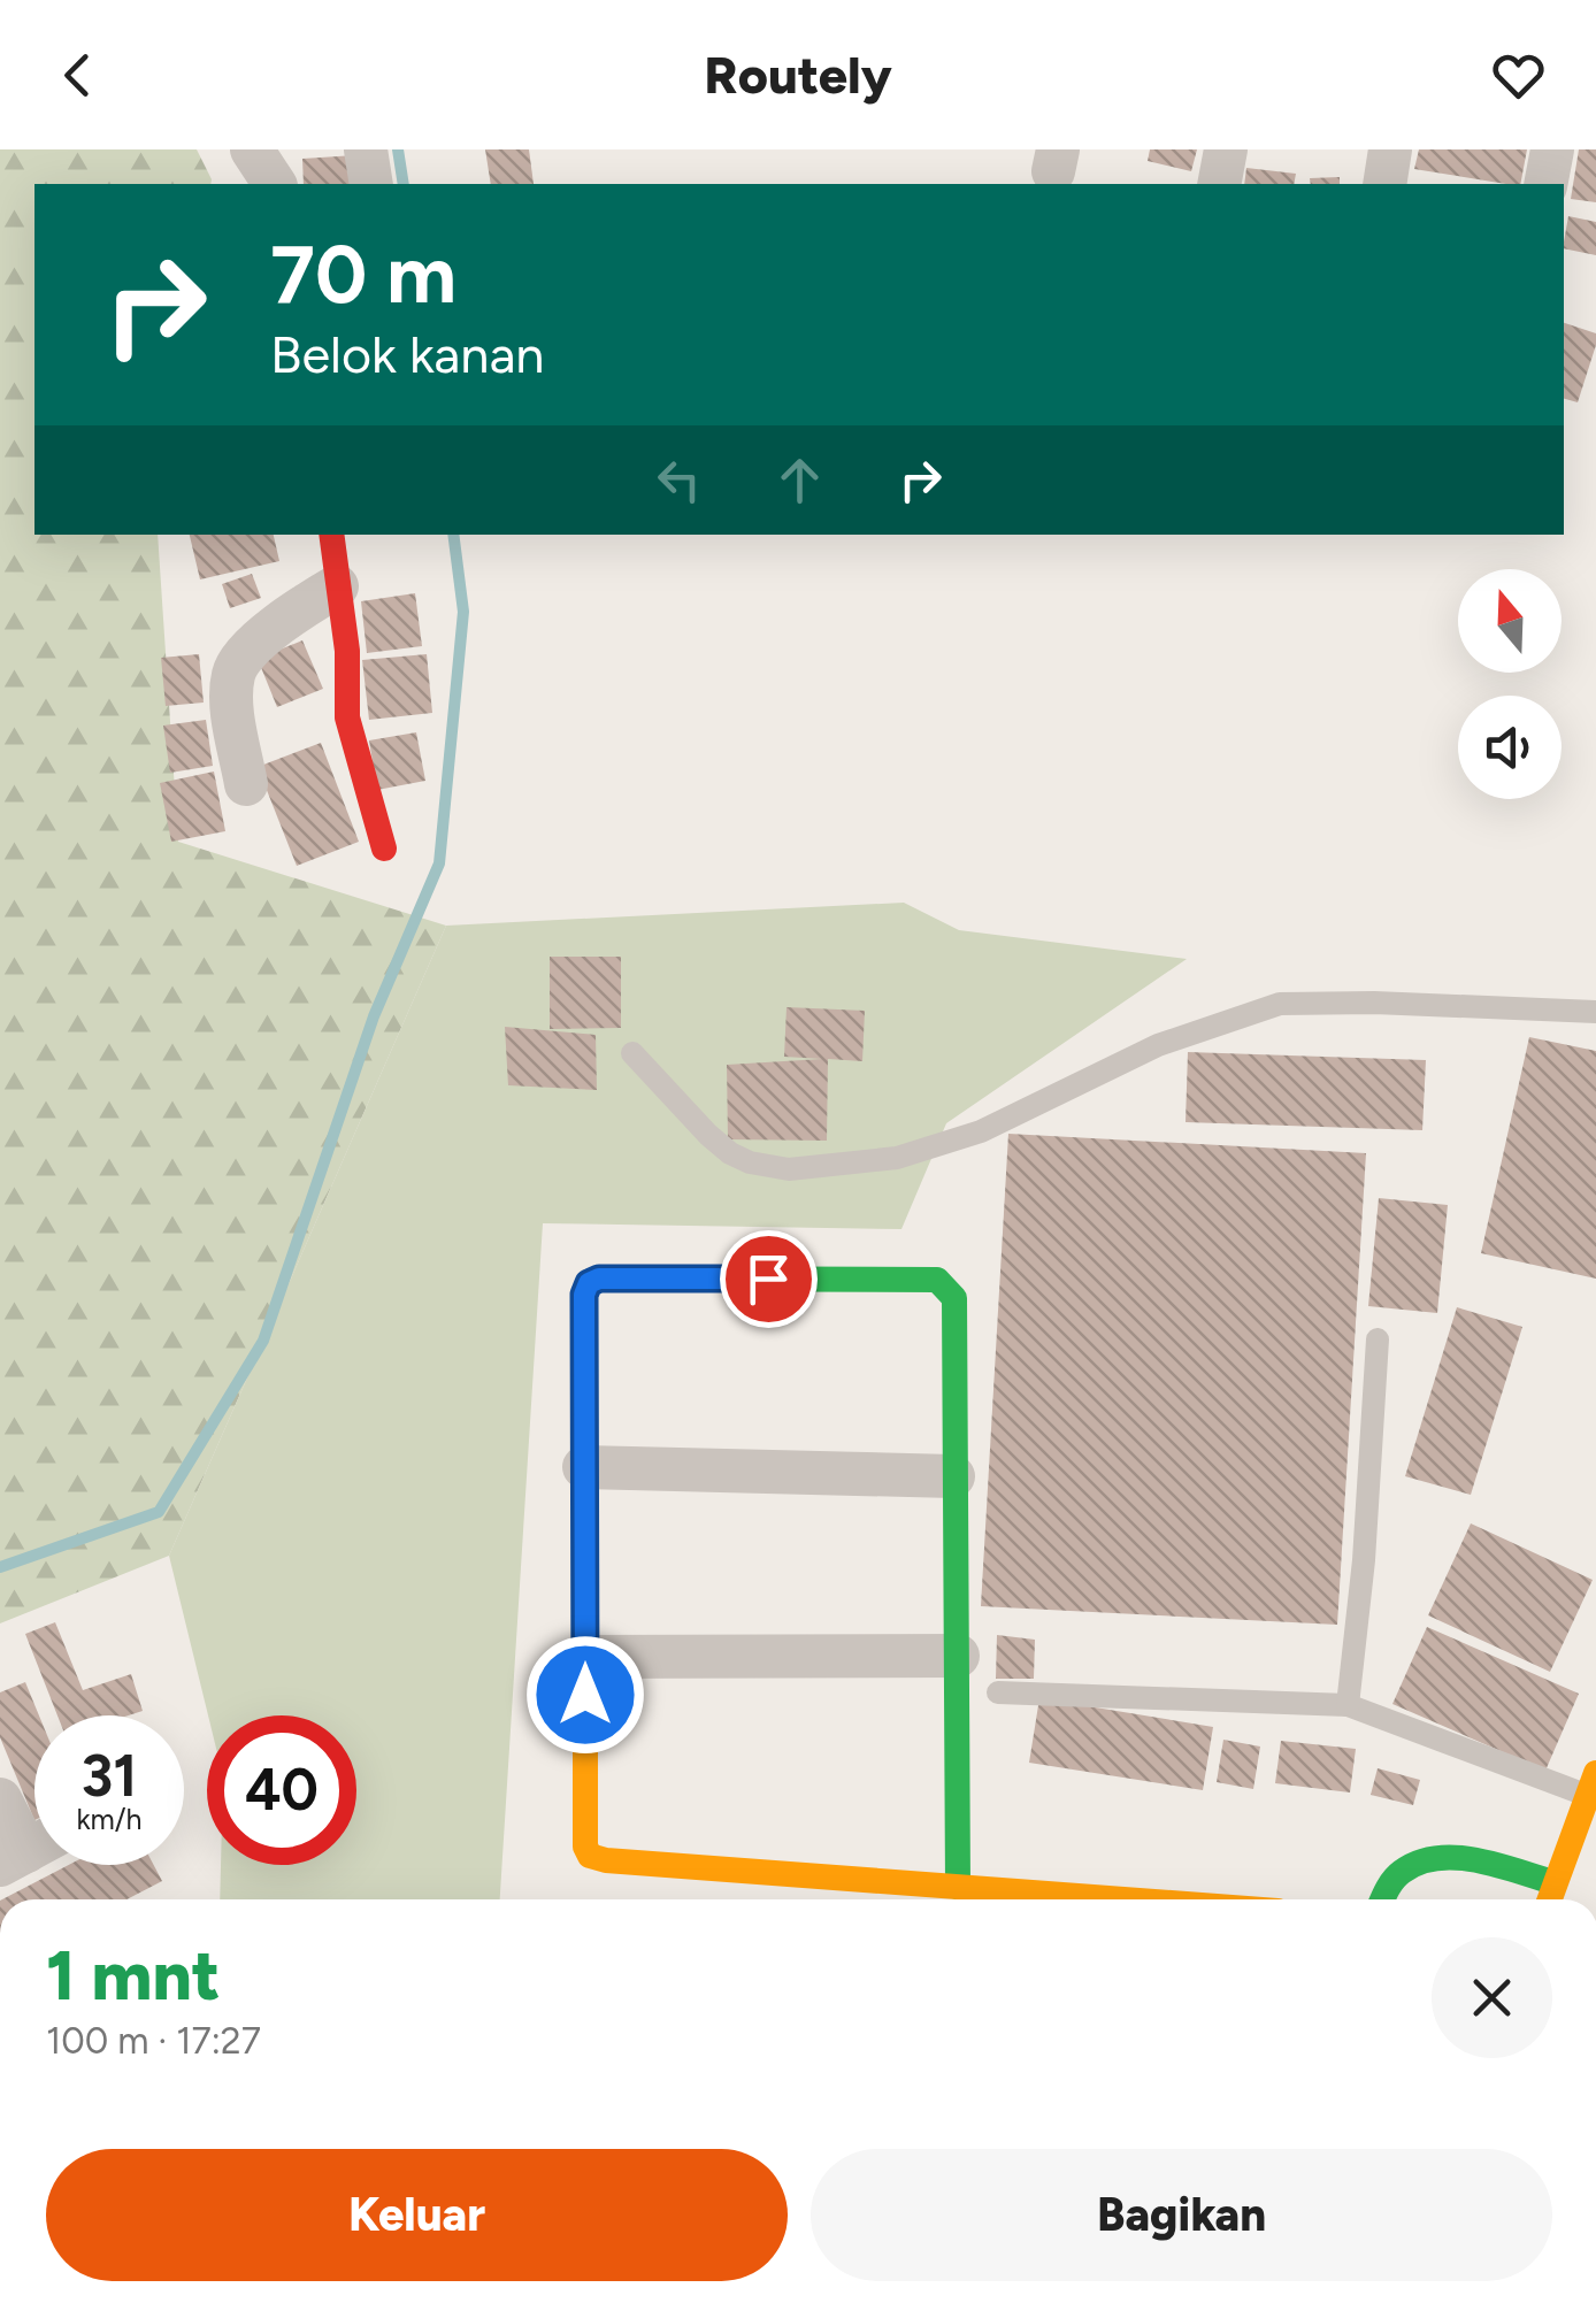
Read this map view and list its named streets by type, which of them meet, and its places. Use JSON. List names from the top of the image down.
{
  "north": "top",
  "page": {
    "header": "Routely",
    "turn": ["70 m", "Belok kanan"],
    "speed": "31 km/h",
    "limit": "40",
    "heading": ["1 mnt", "100 m · 17:27"],
    "buttons": ["Keluar", "Bagikan"]
  }
}
